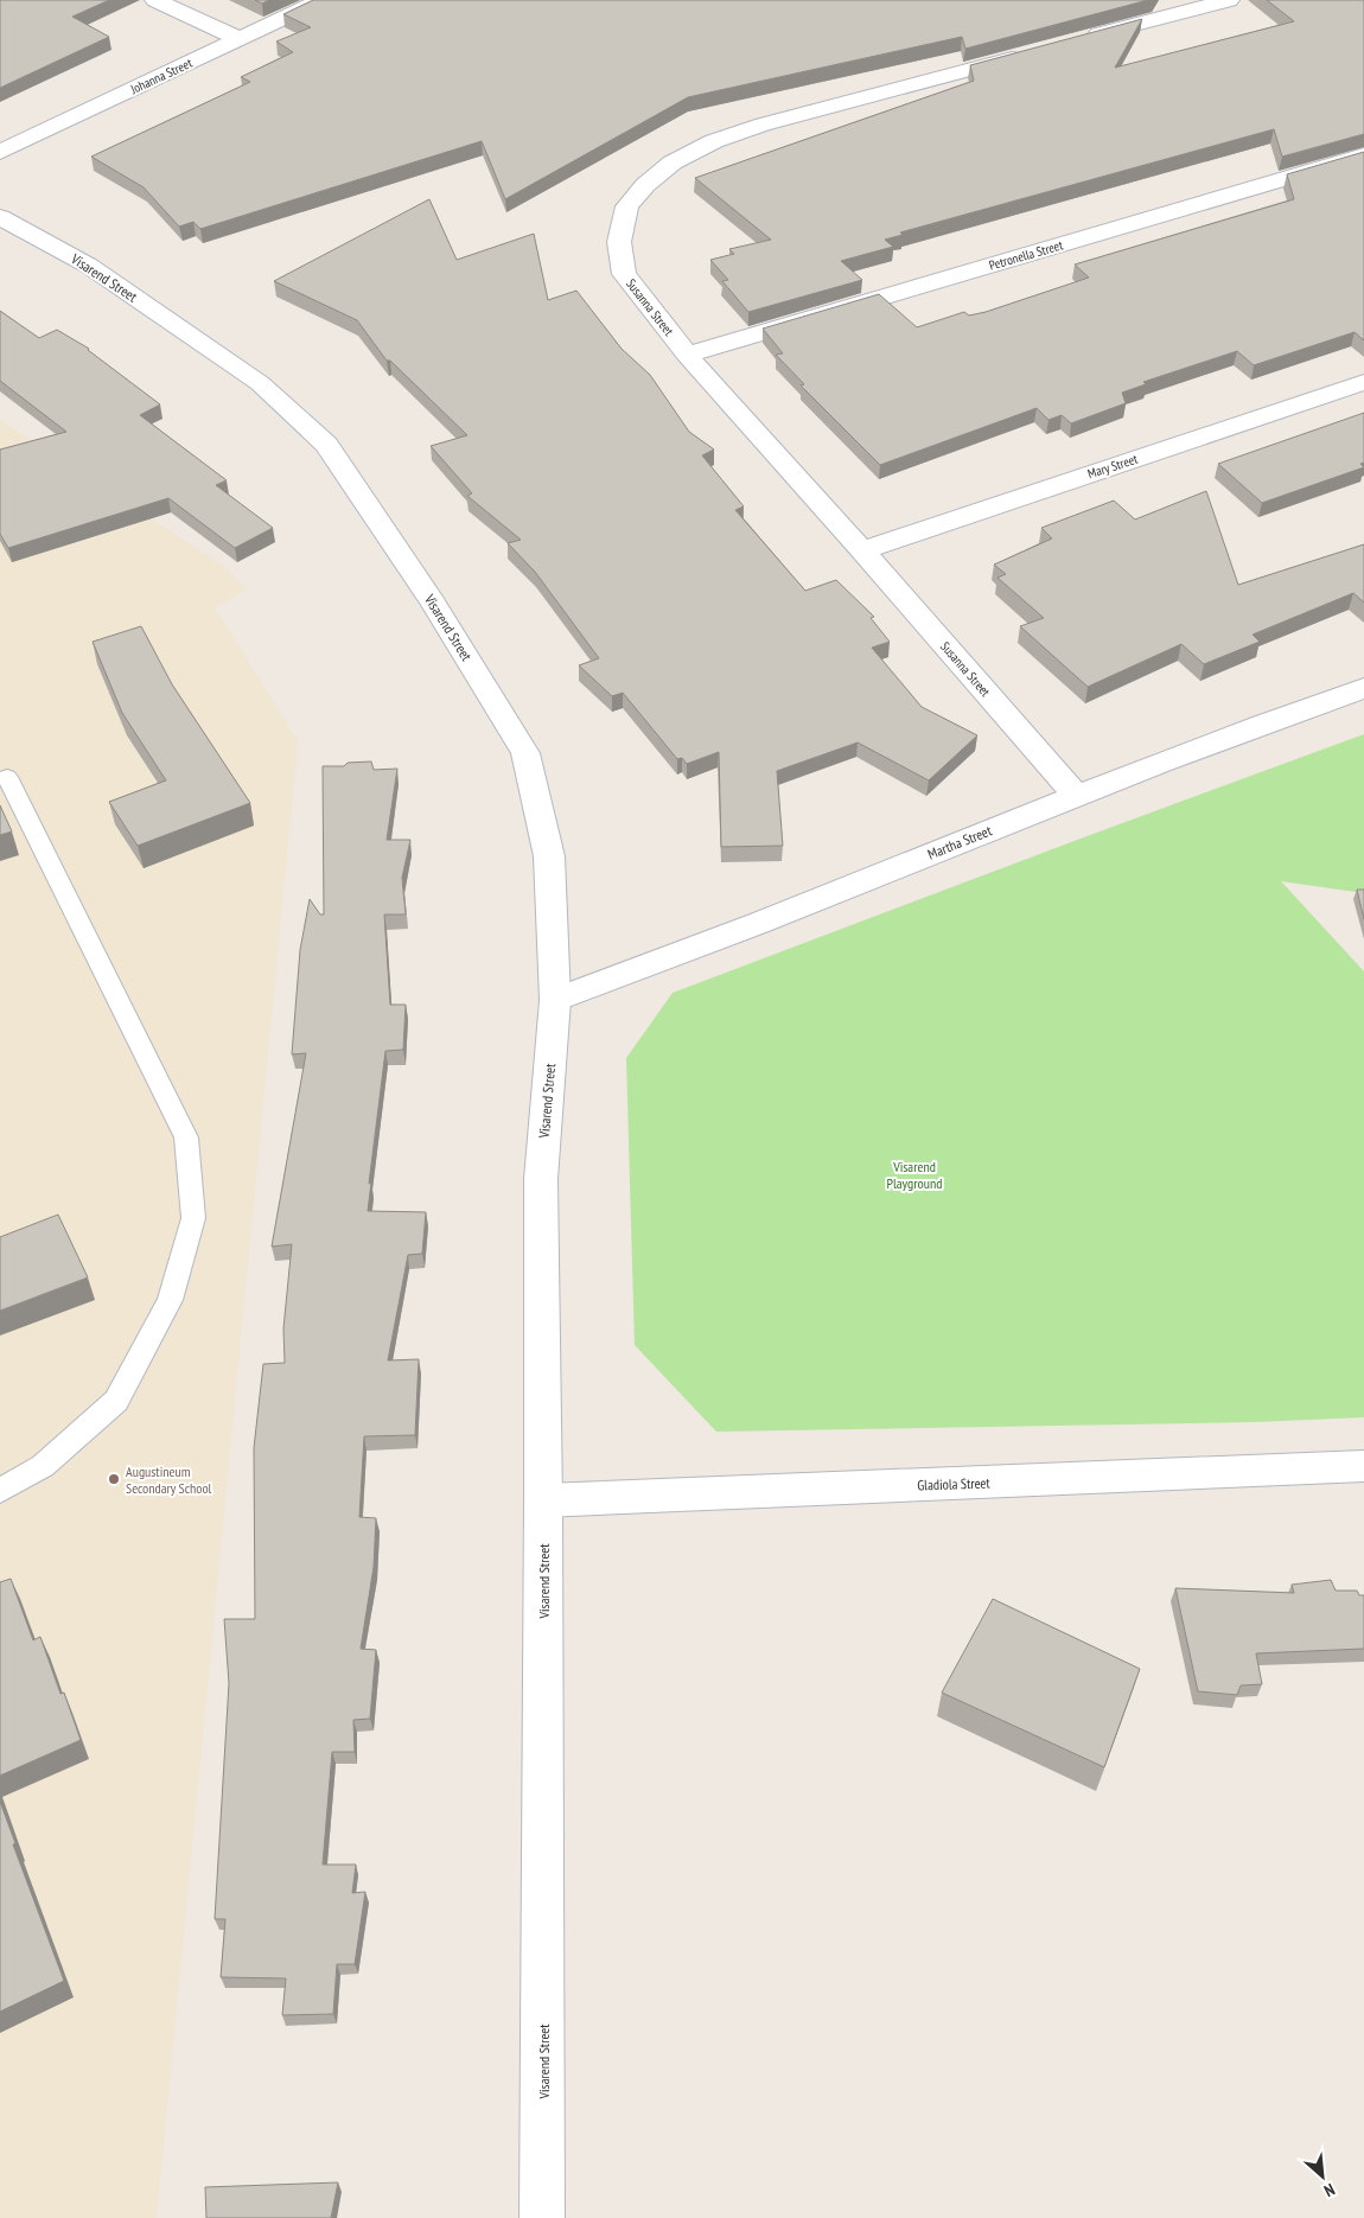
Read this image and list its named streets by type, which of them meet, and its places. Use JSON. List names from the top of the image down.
{
  "streets": {
    "street": [
      "Johanna Street",
      "Petronella Street",
      "Visarend Street",
      "Susanna Street",
      "Mary Street",
      "Martha Street",
      "Gladiola Street"
    ]
  },
  "crossings": [
    ["Petronella Street", "Susanna Street"],
    ["Visarend Street", "Martha Street"],
    ["Visarend Street", "Gladiola Street"],
    ["Susanna Street", "Mary Street"],
    ["Susanna Street", "Martha Street"]
  ],
  "parks": ["Visarend Playground"],
  "places": ["Augustineum Secondary School"],
  "north": "bottom right"
}
